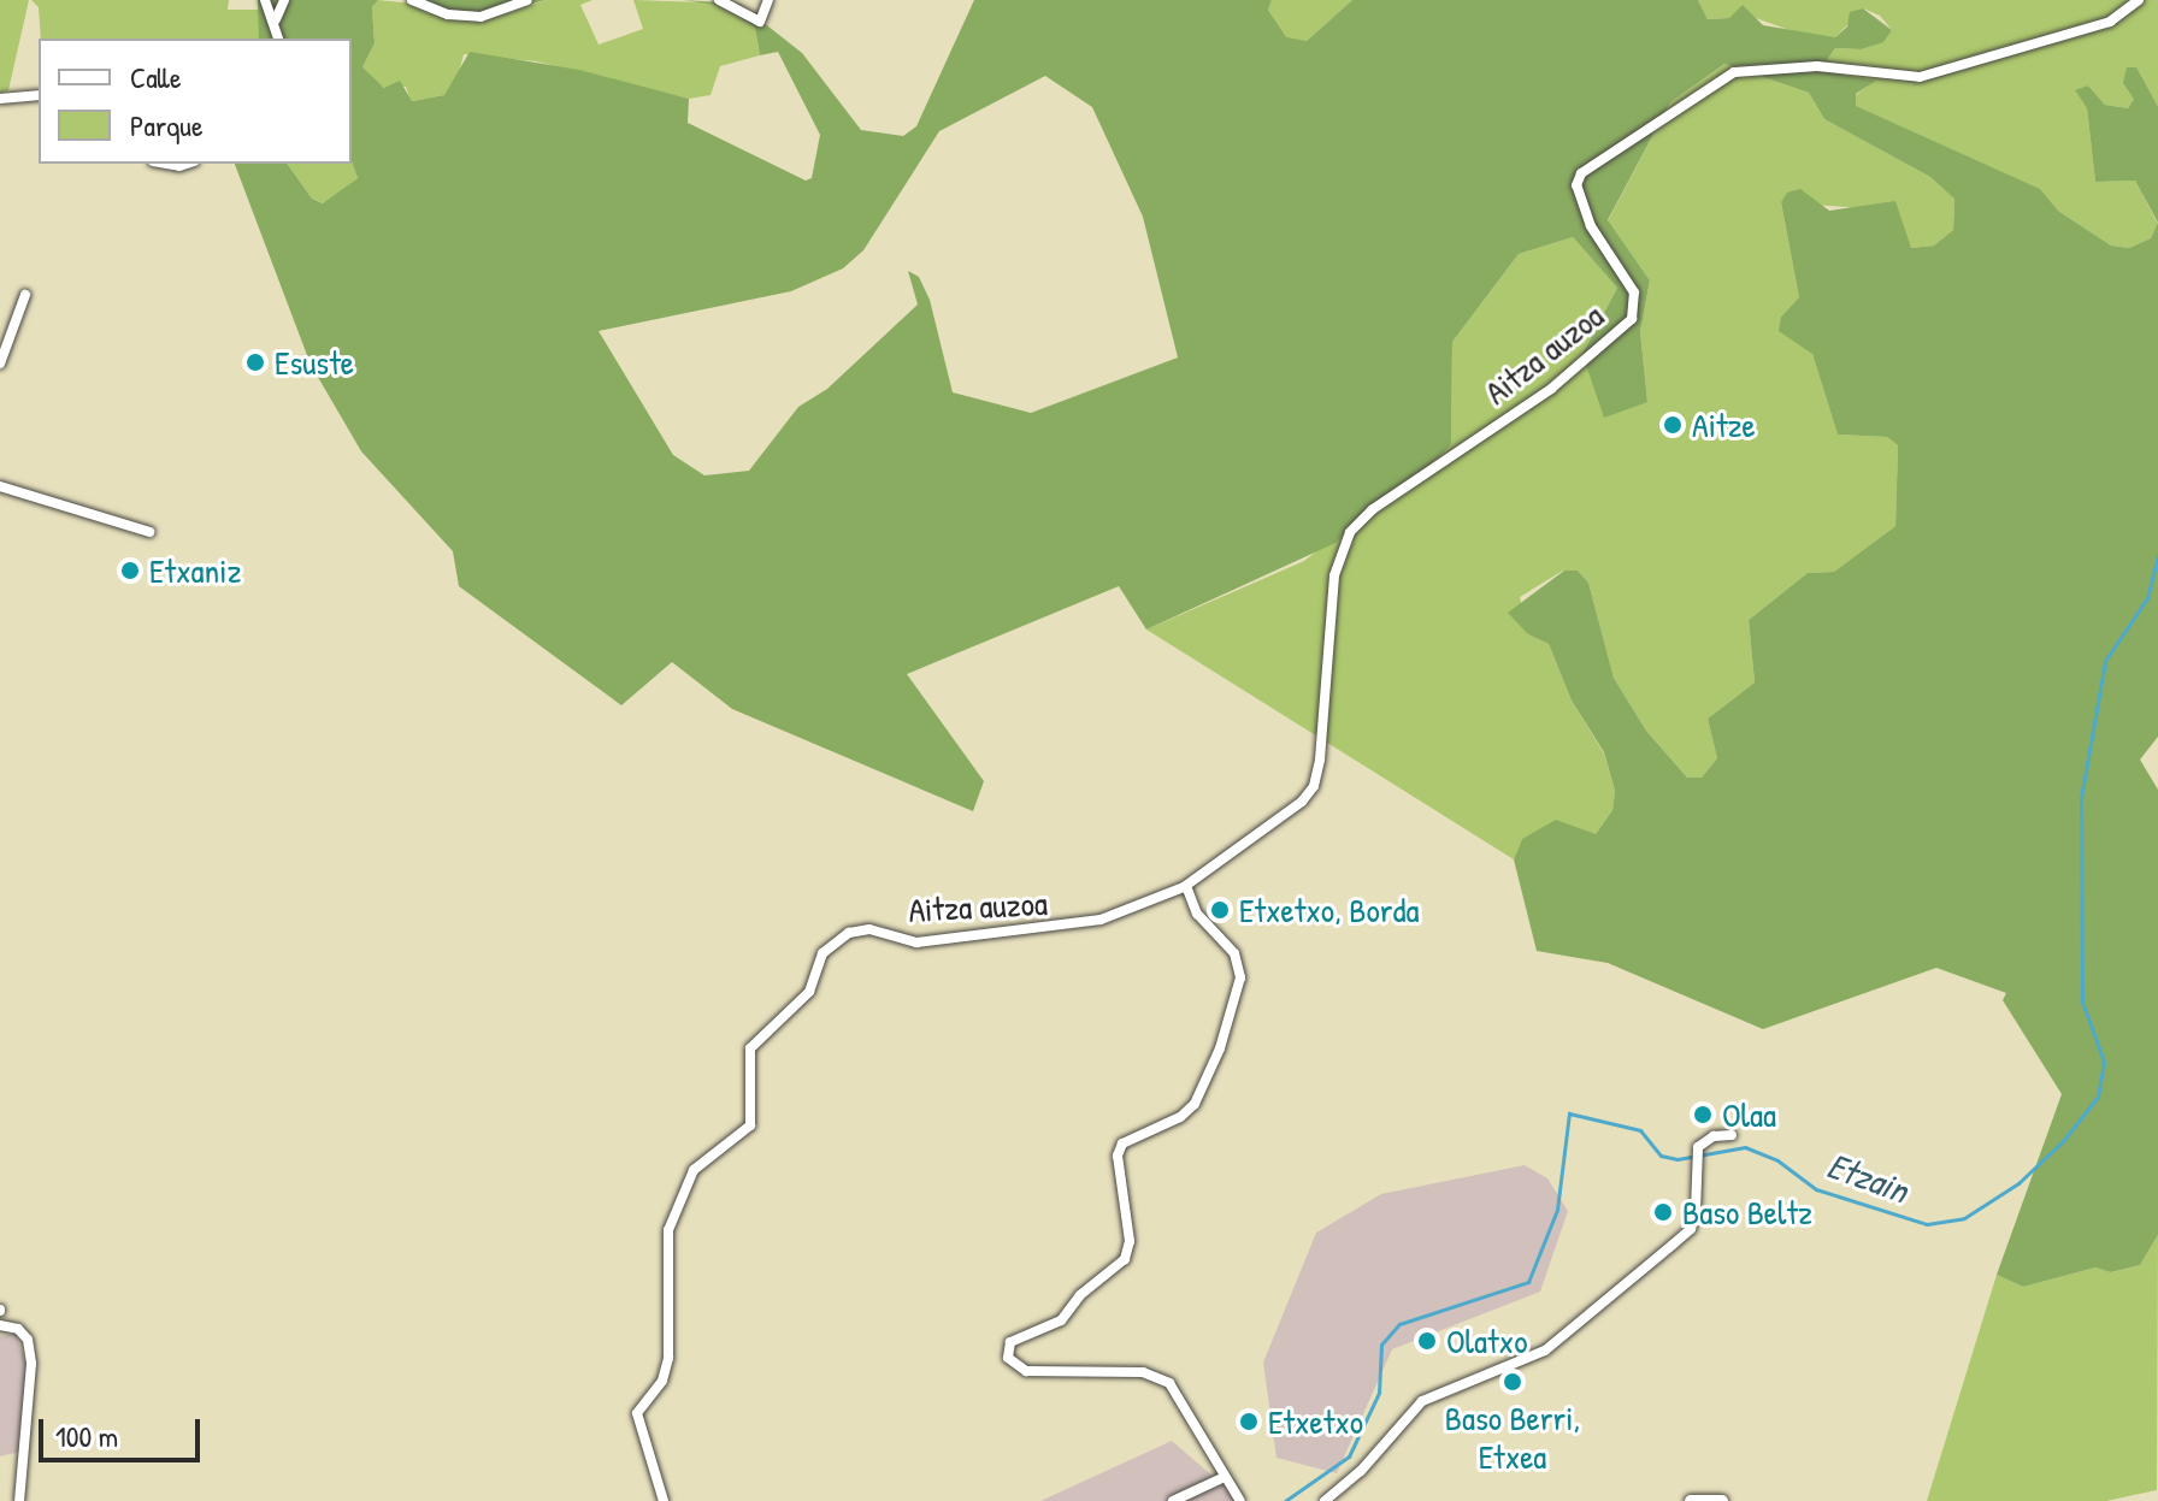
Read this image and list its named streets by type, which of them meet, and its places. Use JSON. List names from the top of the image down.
{
  "streets": {
    "street": ["Aitza auzoa"]
  },
  "water": ["Etzain"],
  "places": [
    "Esuste",
    "Aitze",
    "Etxaniz",
    "Etxetxo, Borda",
    "Olaa",
    "Baso Beltz",
    "Olatxo",
    "Baso Berri, Etxea",
    "Etxetxo"
  ],
  "legend": ["Calle", "Parque"],
  "scale_bar": "100 m"
}
